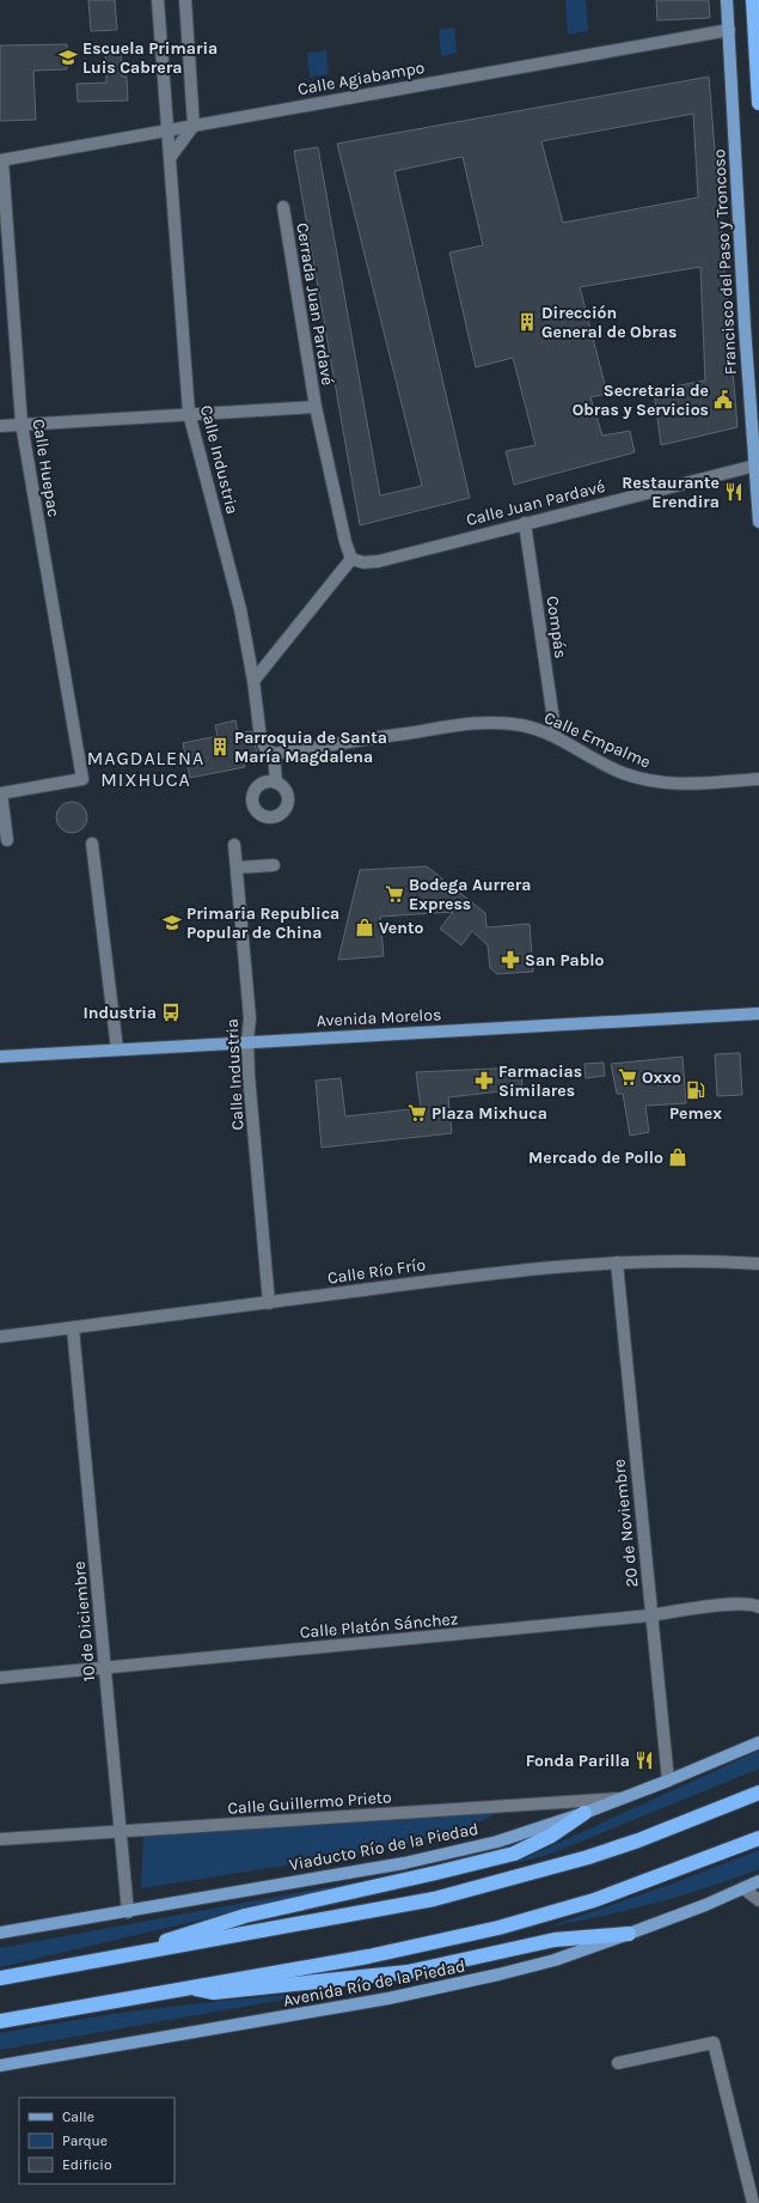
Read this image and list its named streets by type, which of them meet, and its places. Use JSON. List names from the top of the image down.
{
  "streets": {
    "main road": [
      "Francisco del Paso y Troncoso",
      "Avenida Morelos",
      "Viaducto Río de la Piedad",
      "Avenida Río de la Piedad"
    ],
    "street": [
      "Calle Agiabampo",
      "Cerrada Juan Pardavé",
      "Calle Industria",
      "Calle Huepac",
      "Calle Juan Pardavé",
      "Compás",
      "Calle Empalme",
      "Calle Río Frío",
      "20 de Noviembre",
      "10 de Diciembre",
      "Calle Platón Sánchez",
      "Calle Guillermo Prieto"
    ]
  },
  "crossings": [
    ["Calle Agiabampo", "Francisco del Paso y Troncoso"],
    ["Calle Agiabampo", "Calle Industria"],
    ["Calle Agiabampo", "Calle Huepac"],
    ["Francisco del Paso y Troncoso", "Calle Juan Pardavé"],
    ["Calle Industria", "Calle Empalme"],
    ["Calle Industria", "Avenida Morelos"],
    ["Calle Industria", "Calle Río Frío"],
    ["Calle Juan Pardavé", "Compás"],
    ["Compás", "Calle Empalme"],
    ["Calle Río Frío", "20 de Noviembre"],
    ["Calle Río Frío", "10 de Diciembre"],
    ["20 de Noviembre", "Calle Platón Sánchez"],
    ["20 de Noviembre", "Viaducto Río de la Piedad"],
    ["10 de Diciembre", "Calle Platón Sánchez"],
    ["10 de Diciembre", "Calle Guillermo Prieto"],
    ["10 de Diciembre", "Viaducto Río de la Piedad"],
    ["Calle Guillermo Prieto", "Viaducto Río de la Piedad"]
  ],
  "districts": ["MAGDALENA MIXHUCA"],
  "places": {
    "school or university": ["Escuela Primaria Luis Cabrera", "Primaria Republica Popular de China"],
    "building": ["Dirección General de Obras", "Parroquia de Santa María Magdalena"],
    "public building": ["Secretaria de Obras y Servicios"],
    "restaurant": ["Restaurante Erendira", "Fonda Parilla"],
    "supermarket": ["Bodega Aurrera Express", "Oxxo", "Plaza Mixhuca"],
    "shop": ["Vento", "Mercado de Pollo"],
    "pharmacy": ["San Pablo", "Farmacias Similares"],
    "bus stop": ["Industria"],
    "fuel station": ["Pemex"]
  },
  "legend": ["Calle", "Parque", "Edificio"]
}
